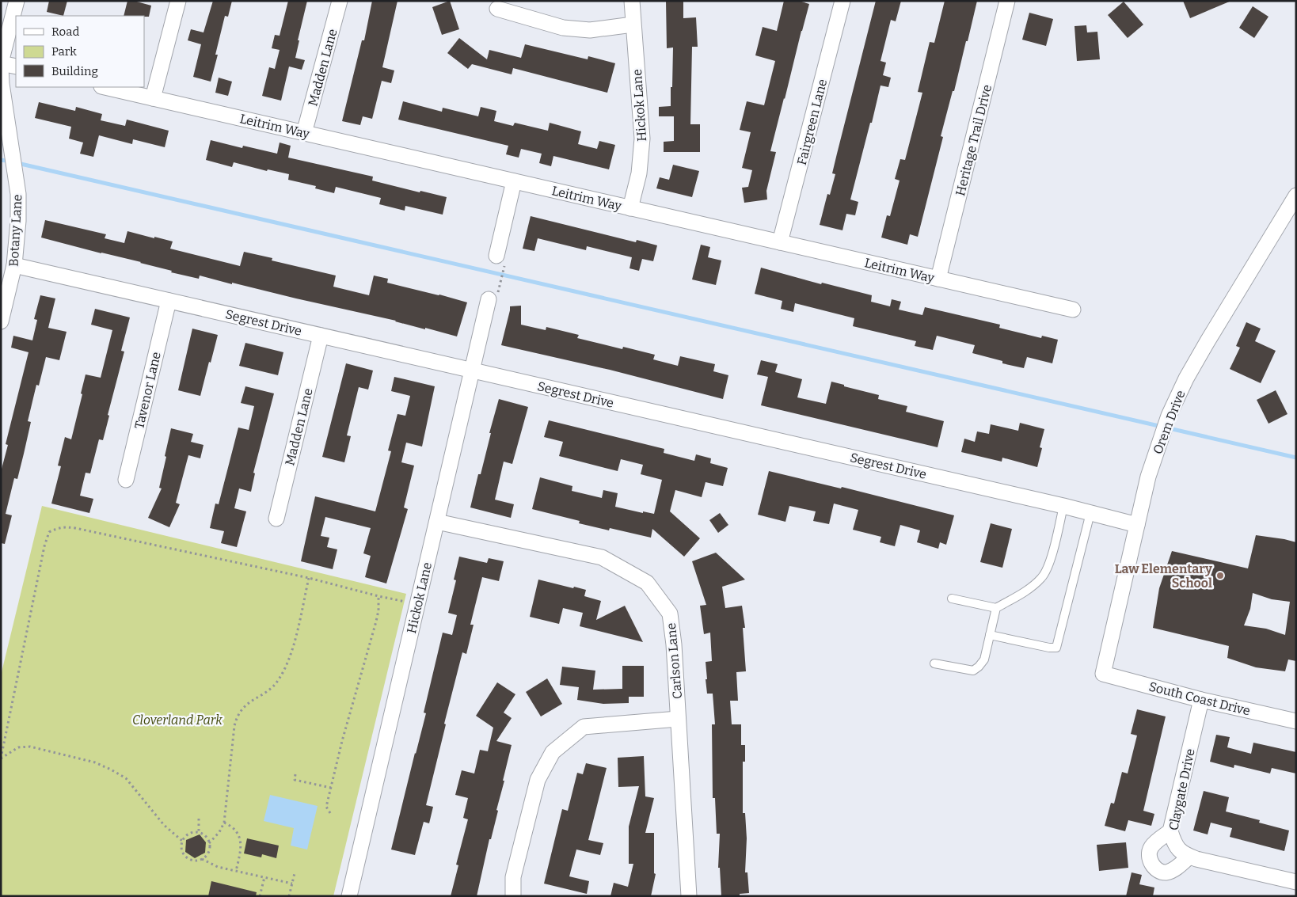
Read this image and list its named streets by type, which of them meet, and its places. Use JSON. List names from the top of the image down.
{
  "streets": {
    "street": [
      "Madden Lane",
      "Hickok Lane",
      "Fairgreen Lane",
      "Leitrim Way",
      "Heritage Trail Drive",
      "Botany Lane",
      "Segrest Drive",
      "Tavenor Lane",
      "Orem Drive",
      "Carlson Lane",
      "South Coast Drive",
      "Claygate Drive"
    ]
  },
  "crossings": [
    ["Madden Lane", "Leitrim Way"],
    ["Madden Lane", "Segrest Drive"],
    ["Hickok Lane", "Leitrim Way"],
    ["Hickok Lane", "Segrest Drive"],
    ["Hickok Lane", "Carlson Lane"],
    ["Fairgreen Lane", "Leitrim Way"],
    ["Leitrim Way", "Heritage Trail Drive"],
    ["Botany Lane", "Segrest Drive"],
    ["Segrest Drive", "Tavenor Lane"],
    ["Segrest Drive", "Orem Drive"],
    ["Orem Drive", "South Coast Drive"],
    ["South Coast Drive", "Claygate Drive"]
  ],
  "parks": ["Cloverland Park"],
  "places": ["Law Elementary School"],
  "legend": ["Road", "Park", "Building"]
}
